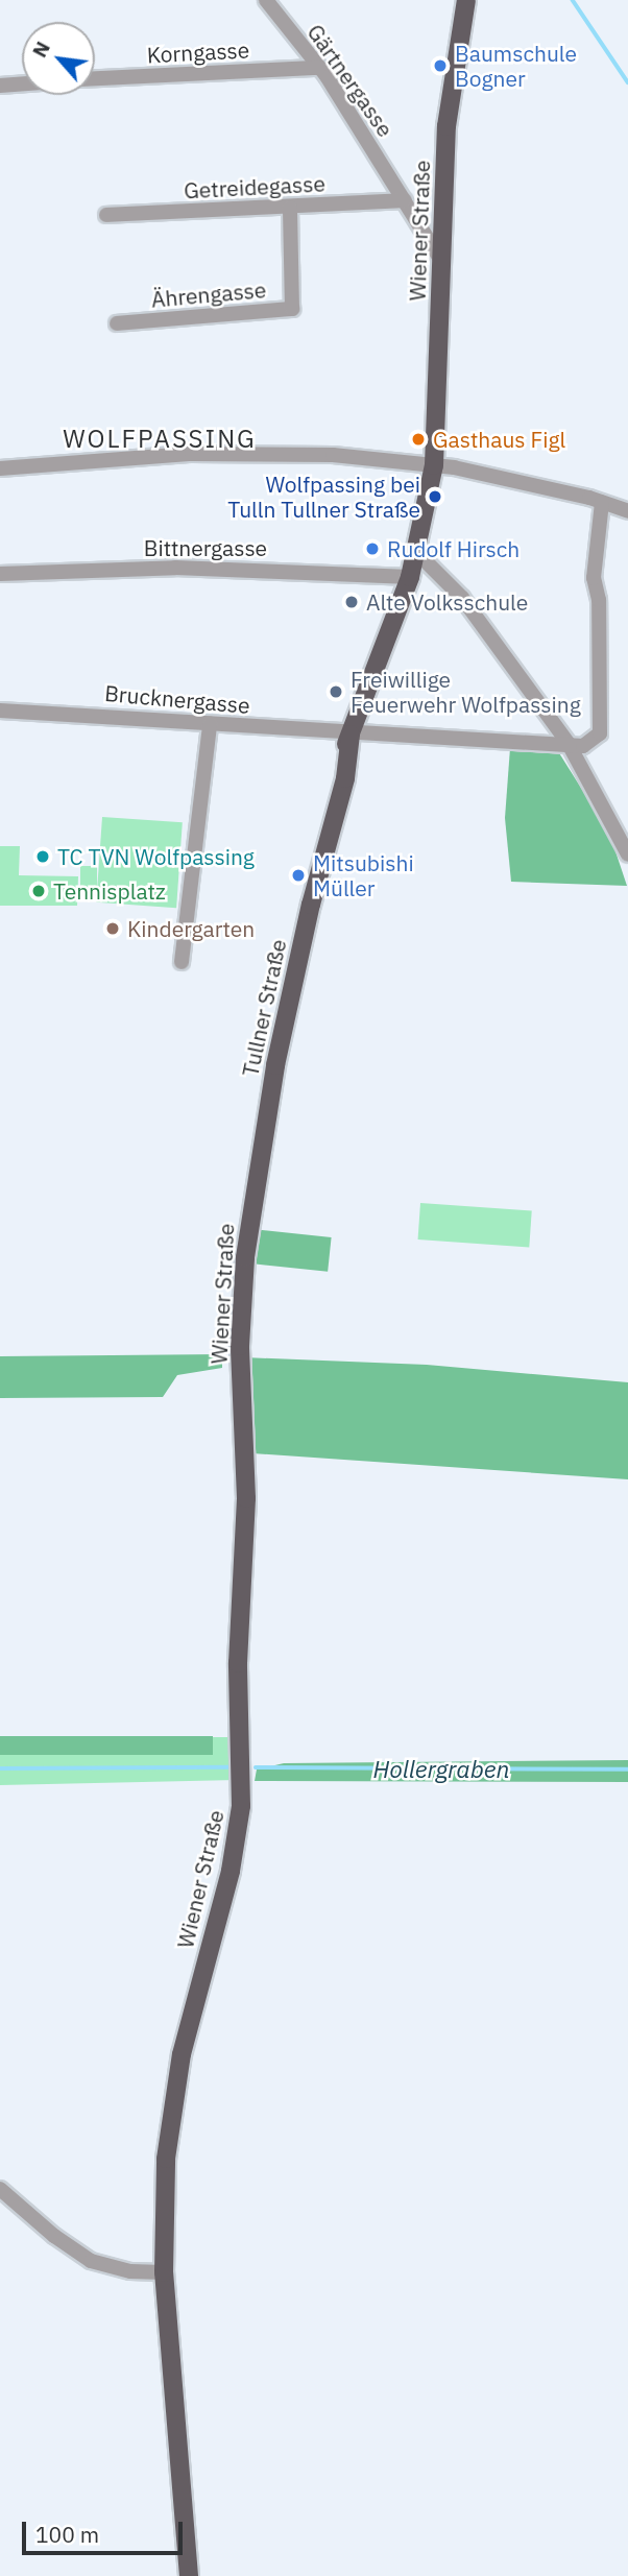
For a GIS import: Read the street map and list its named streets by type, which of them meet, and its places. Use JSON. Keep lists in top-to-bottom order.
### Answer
{
  "streets": {
    "main road": ["Wiener Straße", "Tullner Straße"],
    "street": [
      "Korngasse",
      "Gärtnergasse",
      "Getreidegasse",
      "Ährengasse",
      "Bittnergasse",
      "Brucknergasse"
    ]
  },
  "crossings": [
    ["Korngasse", "Gärtnergasse"],
    ["Gärtnergasse", "Getreidegasse"],
    ["Gärtnergasse", "Wiener Straße"],
    ["Getreidegasse", "Ährengasse"],
    ["Wiener Straße", "Tullner Straße"],
    ["Bittnergasse", "Tullner Straße"],
    ["Brucknergasse", "Tullner Straße"]
  ],
  "districts": ["WOLFPASSING"],
  "water": ["Hollergraben"],
  "places": [
    "Baumschule Bogner",
    "Gasthaus Figl",
    "Wolfpassing bei Tulln Tullner Straße",
    "Rudolf Hirsch",
    "Alte Volksschule",
    "Freiwillige Feuerwehr Wolfpassing",
    "TC TVN Wolfpassing",
    "Mitsubishi Müller",
    "Tennisplatz",
    "Kindergarten"
  ],
  "scale_bar": "100 m",
  "north": "top left"
}
